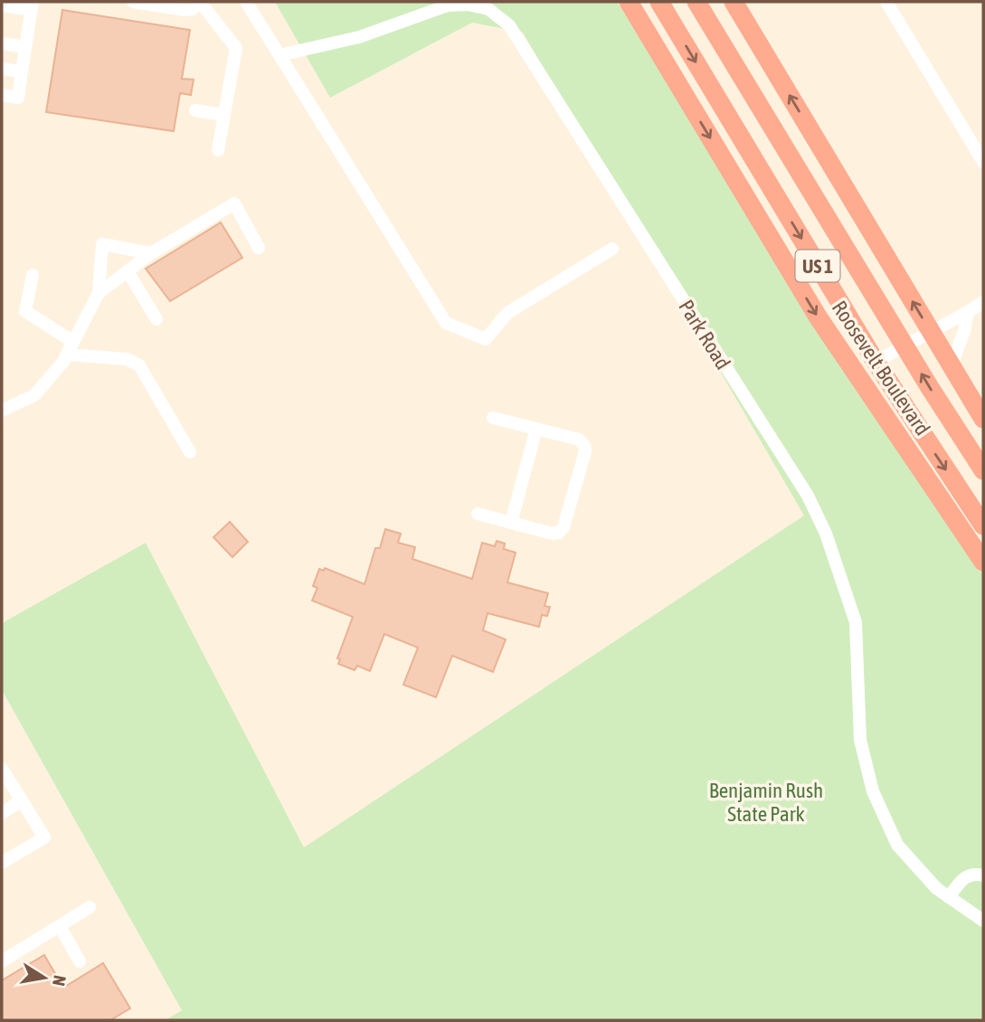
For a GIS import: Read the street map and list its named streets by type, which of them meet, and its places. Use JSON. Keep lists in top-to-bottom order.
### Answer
{
  "streets": {
    "highway": ["US 1", "Roosevelt Boulevard"],
    "street": ["Park Road"]
  },
  "parks": ["Benjamin Rush State Park"],
  "north": "right"
}
